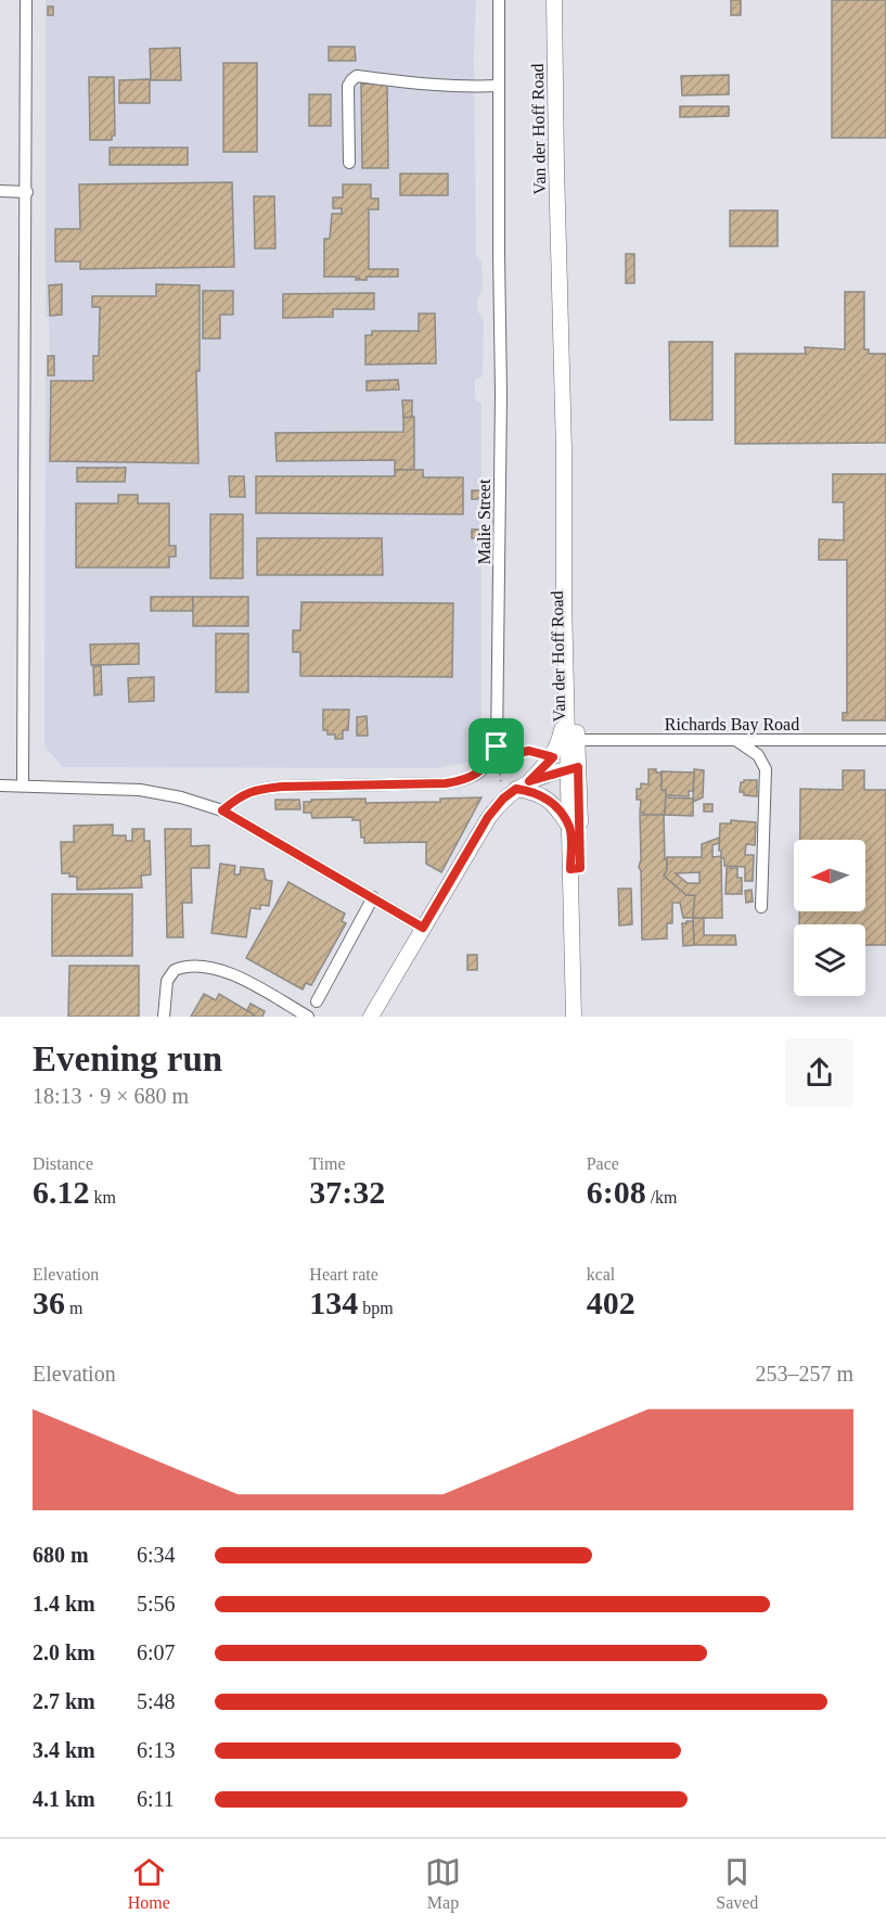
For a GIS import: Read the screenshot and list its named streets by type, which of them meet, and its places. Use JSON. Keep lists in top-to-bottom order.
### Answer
{
  "streets": {
    "main road": ["Van der Hoff Road"],
    "street": ["Malie Street", "Richards Bay Road"]
  },
  "crossings": [
    ["Van der Hoff Road", "Richards Bay Road"]
  ],
  "north": "left",
  "page": {
    "heading": ["Evening run", "18:13 · 9 × 680 m"],
    "stats": [
      ["Distance", "6.12 km"],
      ["Time", "37:32"],
      ["Pace", "6:08 /km"],
      ["Elevation", "36 m"],
      ["Heart rate", "134 bpm"],
      ["kcal", "402"]
    ],
    "chart": ["Elevation", "253–257 m"],
    "list": [
      {
        "name": "680 m",
        "note": "6:34"
      },
      {
        "name": "1.4 km",
        "note": "5:56"
      },
      {
        "name": "2.0 km",
        "note": "6:07"
      },
      {
        "name": "2.7 km",
        "note": "5:48"
      },
      {
        "name": "3.4 km",
        "note": "6:13"
      },
      {
        "name": "4.1 km",
        "note": "6:11"
      }
    ],
    "tabs": ["Home", "Map", "Saved"]
  }
}
